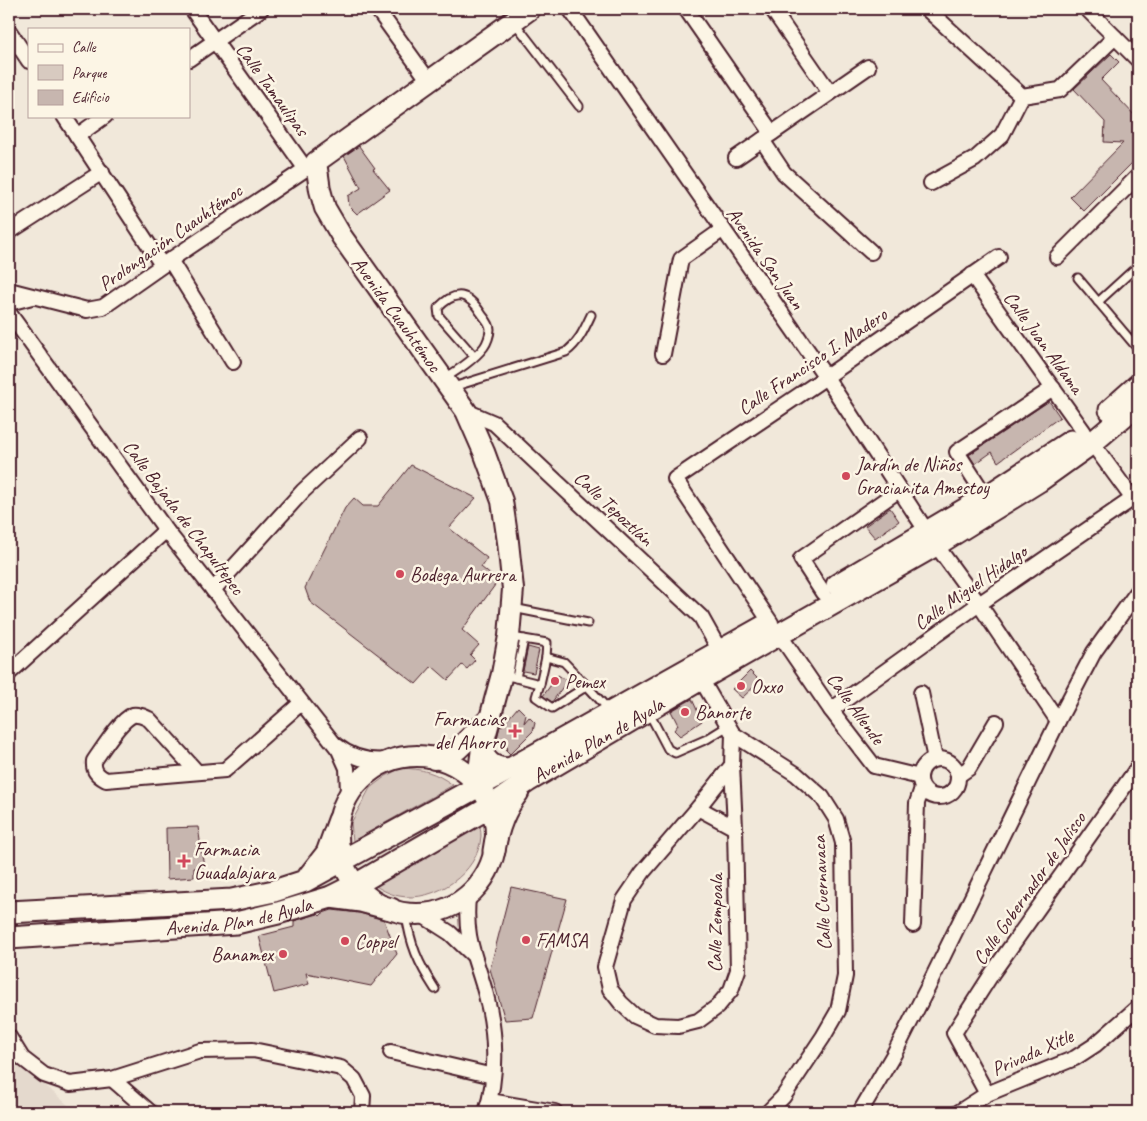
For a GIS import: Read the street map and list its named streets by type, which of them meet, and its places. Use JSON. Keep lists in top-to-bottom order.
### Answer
{
  "streets": {
    "main road": ["Avenida Cuauhtémoc", "Avenida Plan de Ayala"],
    "street": [
      "Calle Tamaulipas",
      "Prolongación Cuauhtémoc",
      "Avenida San Juan",
      "Calle Juan Aldama",
      "Calle Francisco I. Madero",
      "Calle Tepoztlán",
      "Calle Bajada de Chapultepec",
      "Calle Miguel Hidalgo",
      "Calle Allende",
      "Calle Gobernador de Jalisco",
      "Calle Cuernavaca",
      "Calle Zempoala",
      "Privada Xitle"
    ]
  },
  "crossings": [
    ["Calle Tamaulipas", "Prolongación Cuauhtémoc"],
    ["Calle Tamaulipas", "Avenida Cuauhtémoc"],
    ["Prolongación Cuauhtémoc", "Avenida Cuauhtémoc"],
    ["Avenida San Juan", "Calle Francisco I. Madero"],
    ["Avenida San Juan", "Calle Miguel Hidalgo"],
    ["Avenida San Juan", "Avenida Plan de Ayala"],
    ["Avenida Cuauhtémoc", "Calle Tepoztlán"],
    ["Avenida Cuauhtémoc", "Avenida Plan de Ayala"],
    ["Calle Juan Aldama", "Calle Francisco I. Madero"],
    ["Calle Juan Aldama", "Calle Miguel Hidalgo"],
    ["Calle Juan Aldama", "Avenida Plan de Ayala"],
    ["Calle Francisco I. Madero", "Calle Allende"],
    ["Calle Tepoztlán", "Avenida Plan de Ayala"],
    ["Calle Miguel Hidalgo", "Calle Allende"],
    ["Calle Allende", "Avenida Plan de Ayala"],
    ["Avenida Plan de Ayala", "Calle Cuernavaca"],
    ["Calle Gobernador de Jalisco", "Privada Xitle"],
    ["Calle Cuernavaca", "Calle Zempoala"]
  ],
  "places": {
    "other": [
      "Jardín de Niños Gracianita Amestoy",
      "Bodega Aurrera",
      "Pemex",
      "Oxxo",
      "Banorte",
      "FAMSA",
      "Coppel",
      "Banamex"
    ],
    "health": ["Farmacias del Ahorro", "Farmacia Guadalajara"]
  },
  "legend": ["Calle", "Parque", "Edificio"]
}
